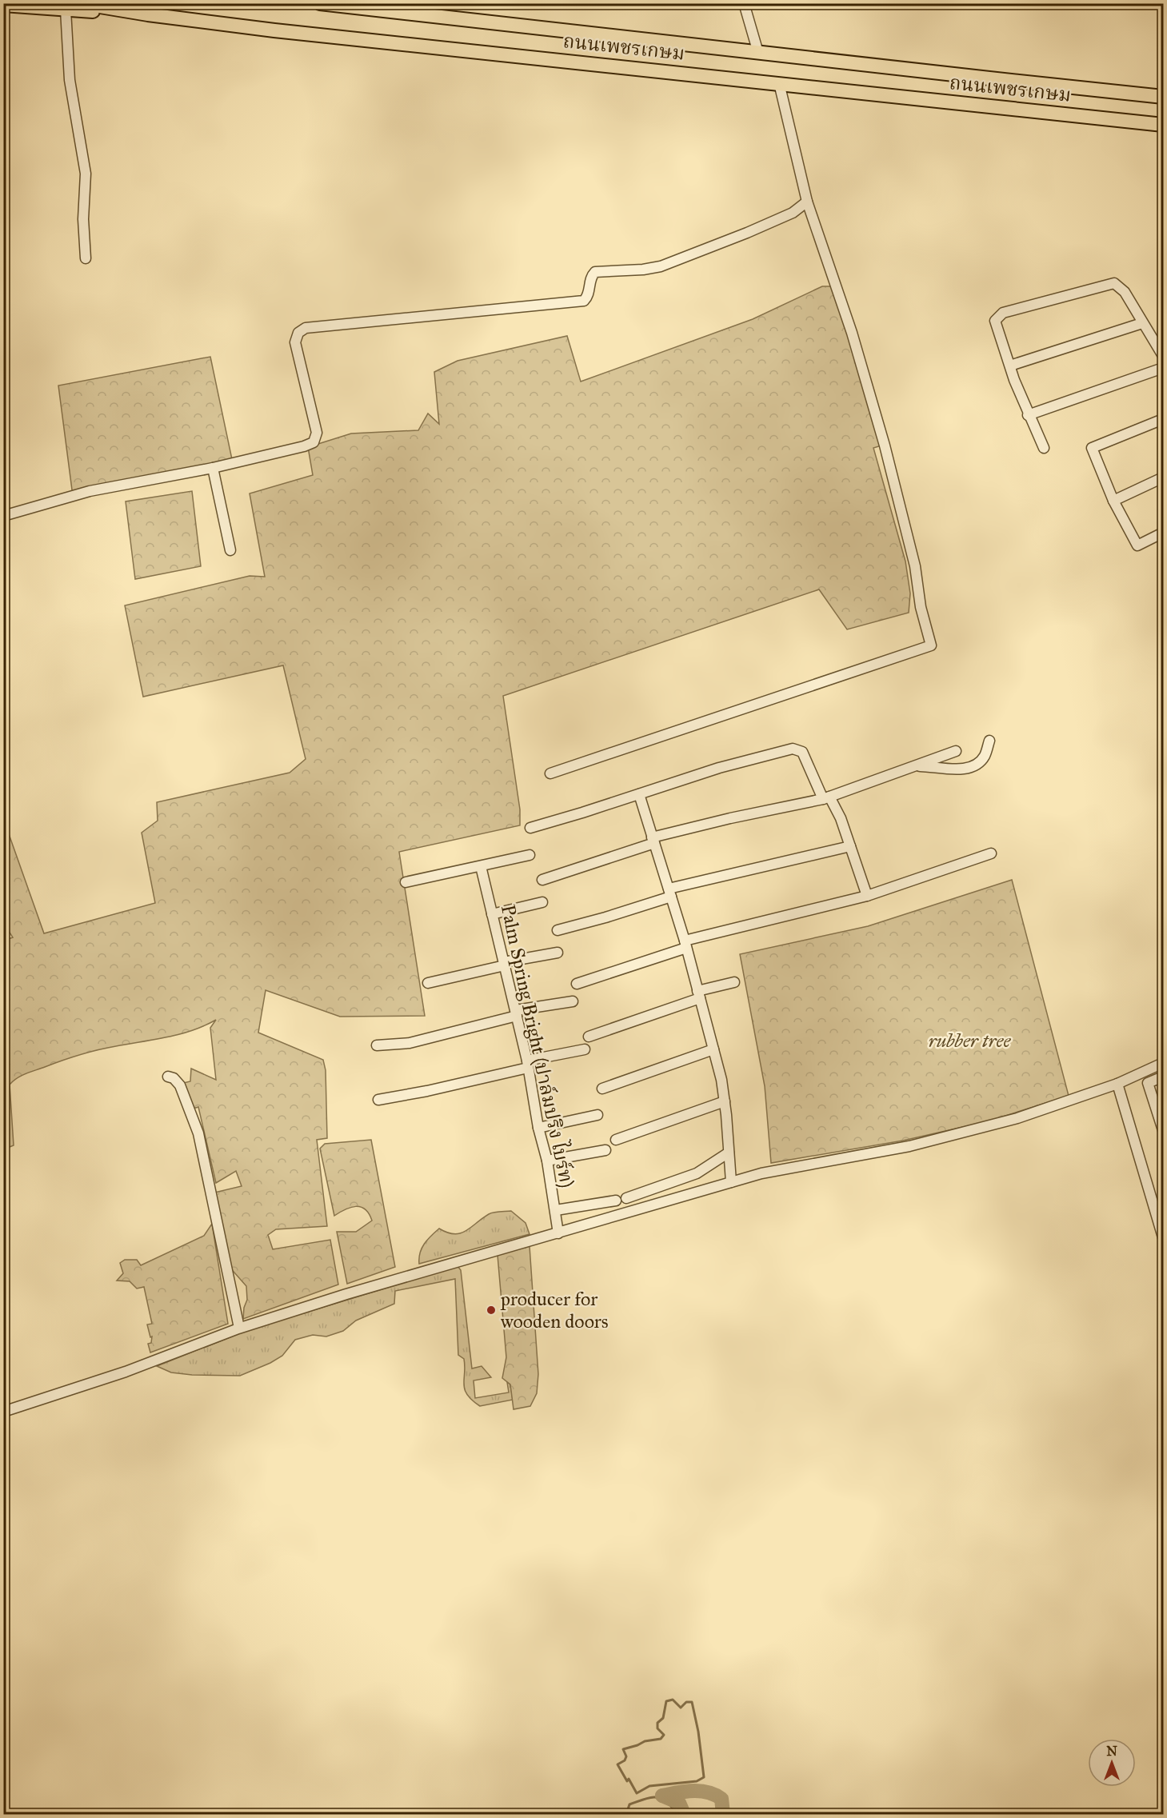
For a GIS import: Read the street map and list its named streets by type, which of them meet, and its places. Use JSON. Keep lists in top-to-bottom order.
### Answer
{
  "streets": {
    "highway": ["ถนนเพชรเกษม"],
    "street": ["Palm Spring Bright (ปาล์มปริง ไบร์ท)"]
  },
  "parks": ["rubber tree"],
  "places": ["producer for wooden doors"],
  "north": "top"
}
